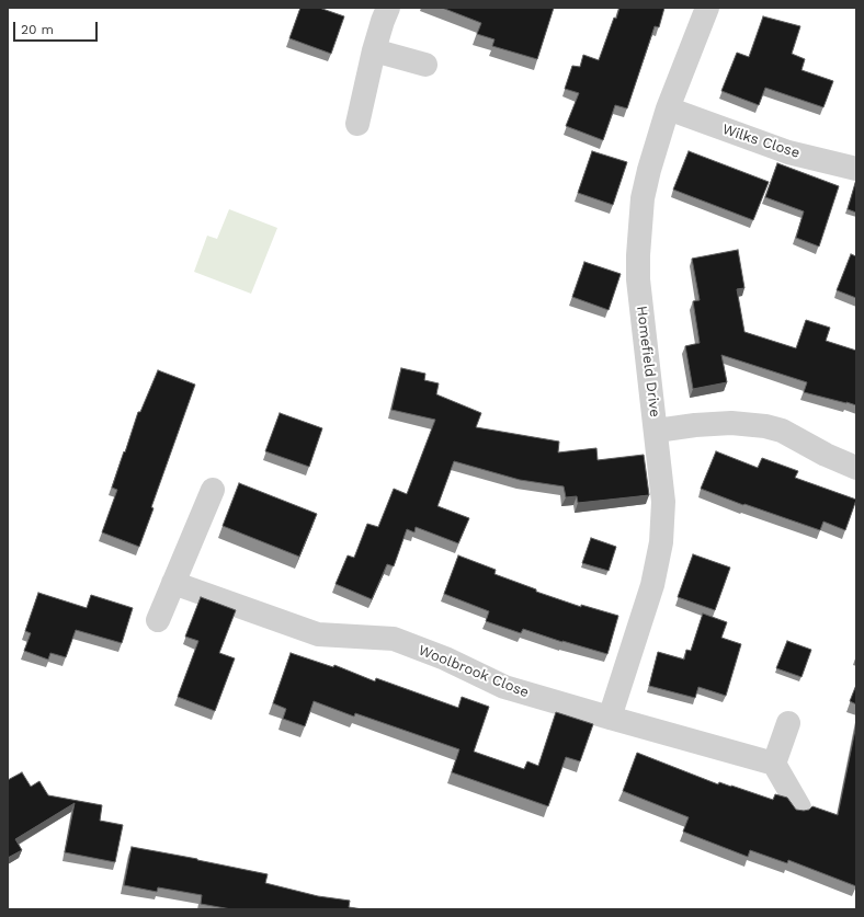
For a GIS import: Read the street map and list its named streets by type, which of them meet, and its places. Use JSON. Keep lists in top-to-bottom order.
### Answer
{
  "streets": {
    "street": ["Wilks Close", "Homefield Drive", "Woolbrook Close"]
  },
  "crossings": [
    ["Wilks Close", "Homefield Drive"],
    ["Homefield Drive", "Woolbrook Close"]
  ],
  "scale_bar": "20 m"
}
